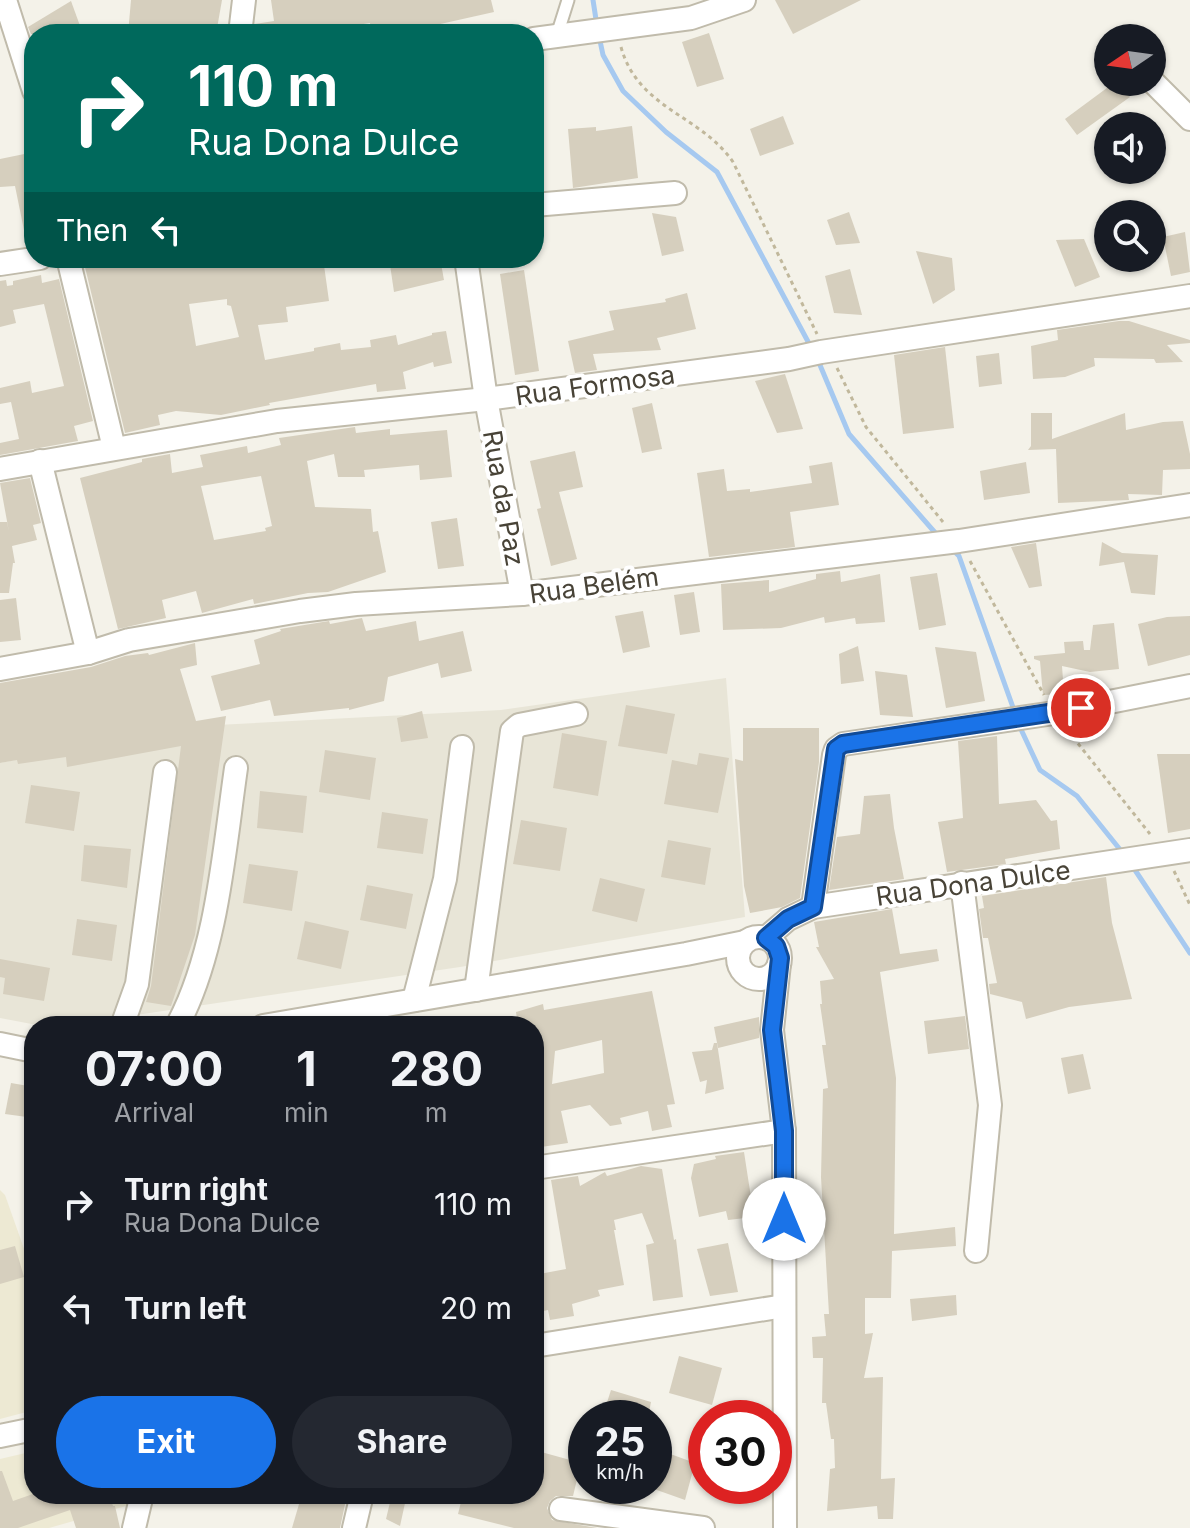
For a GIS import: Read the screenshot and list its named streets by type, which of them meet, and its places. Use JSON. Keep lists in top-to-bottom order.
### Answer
{
  "streets": {
    "street": [
      "Rua Formosa",
      "Rua da Paz",
      "Rua Belém",
      "Rua Dona Dulce"
    ]
  },
  "crossings": [
    ["Rua Formosa", "Rua da Paz"],
    ["Rua da Paz", "Rua Belém"]
  ],
  "north": "left",
  "page": {
    "turn": ["110 m", "Rua Dona Dulce"],
    "then": "Then",
    "eta": [
      "07:00",
      "Arrival",
      "1",
      "min",
      "280",
      "m"
    ],
    "list": [
      {
        "name": "Turn right",
        "note": "Rua Dona Dulce",
        "value": "110 m"
      },
      {
        "name": "Turn left",
        "value": "20 m"
      }
    ],
    "buttons": ["Exit", "Share"],
    "speed": "25 km/h",
    "limit": "30"
  }
}
